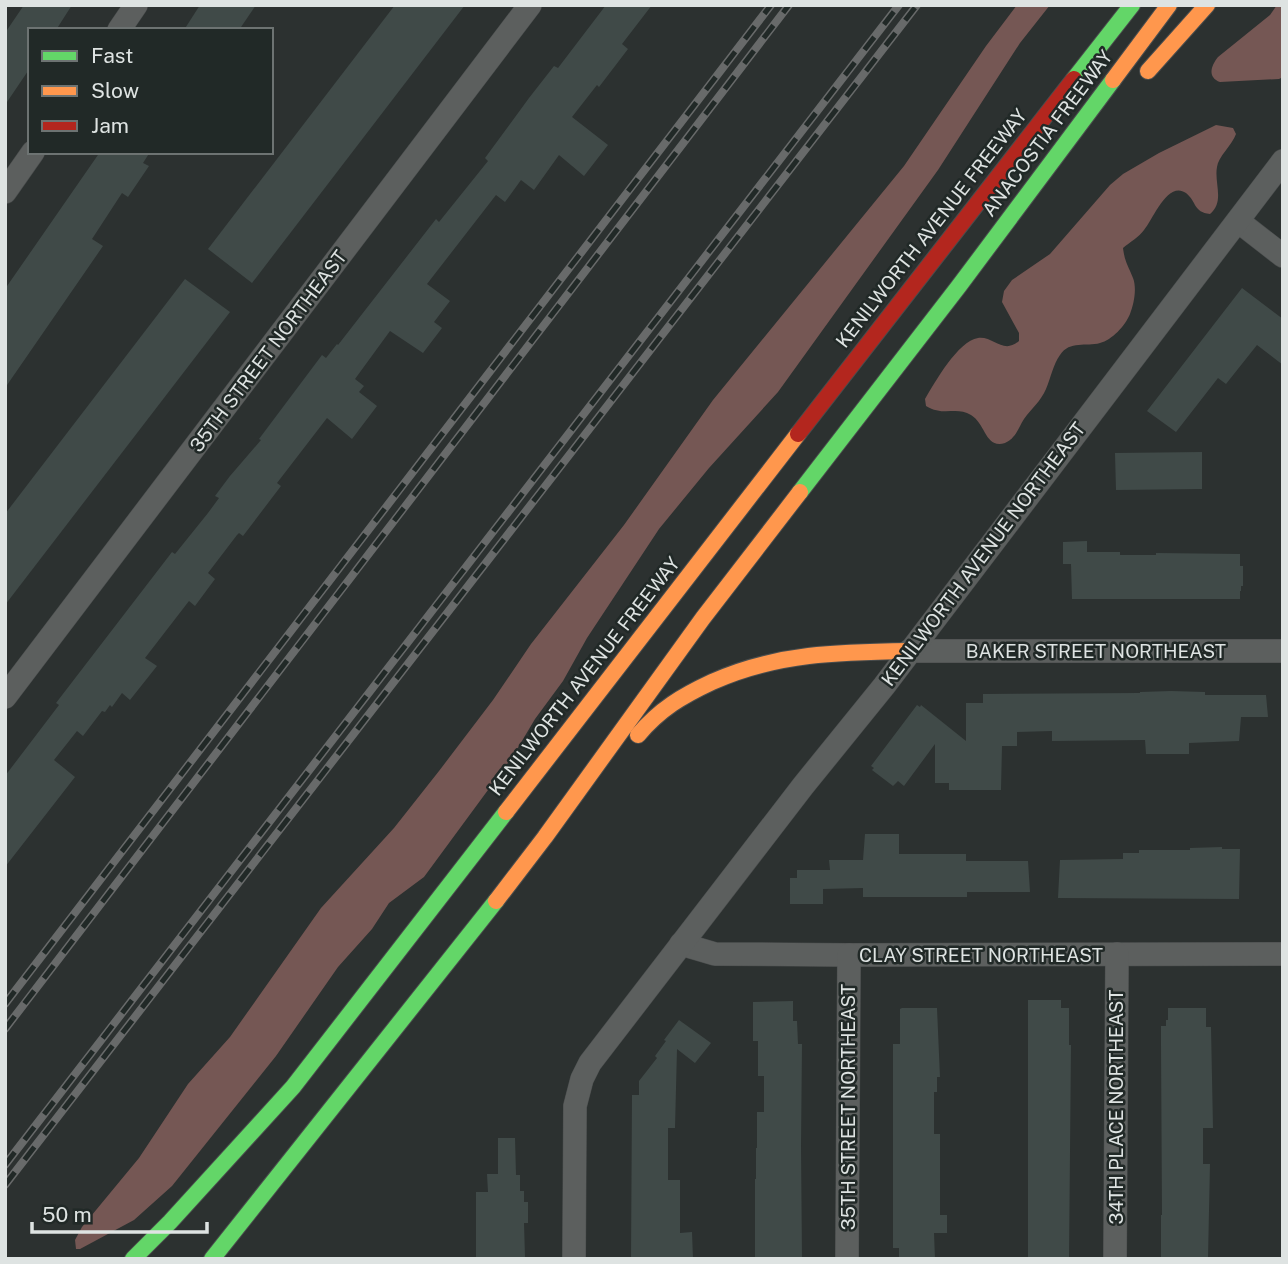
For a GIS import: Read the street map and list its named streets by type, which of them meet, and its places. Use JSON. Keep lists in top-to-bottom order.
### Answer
{
  "streets": {
    "highway": ["ANACOSTIA FREEWAY", "KENILWORTH AVENUE FREEWAY"],
    "street": [
      "35TH STREET NORTHEAST",
      "KENILWORTH AVENUE NORTHEAST",
      "BAKER STREET NORTHEAST",
      "CLAY STREET NORTHEAST",
      "34TH PLACE NORTHEAST"
    ]
  },
  "crossings": [
    ["ANACOSTIA FREEWAY", "KENILWORTH AVENUE FREEWAY"],
    ["35TH STREET NORTHEAST", "CLAY STREET NORTHEAST"],
    ["KENILWORTH AVENUE NORTHEAST", "BAKER STREET NORTHEAST"],
    ["KENILWORTH AVENUE NORTHEAST", "CLAY STREET NORTHEAST"],
    ["CLAY STREET NORTHEAST", "34TH PLACE NORTHEAST"]
  ],
  "legend": ["Fast", "Slow", "Jam"],
  "scale_bar": "50 m"
}
